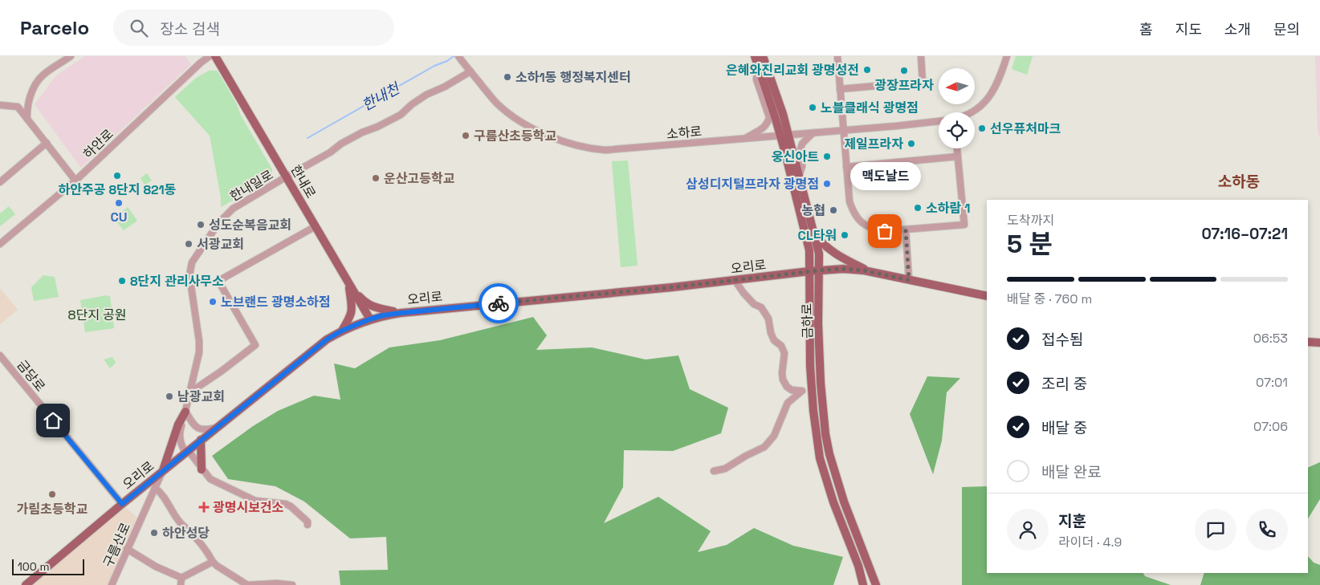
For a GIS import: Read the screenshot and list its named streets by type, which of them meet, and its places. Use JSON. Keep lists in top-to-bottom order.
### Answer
{
  "streets": {
    "main road": ["한내로", "오리로", "금하로"],
    "street": [
      "소하로",
      "하안로",
      "한내일로",
      "금당로",
      "구름산로"
    ]
  },
  "crossings": [
    ["소하로", "한내일로"],
    ["소하로", "금하로"],
    ["한내로", "한내일로"],
    ["한내로", "오리로"],
    ["한내일로", "오리로"],
    ["오리로", "금하로"],
    ["오리로", "금당로"],
    ["오리로", "구름산로"]
  ],
  "districts": ["소하동"],
  "water": ["한내천"],
  "parks": ["8단지 공원"],
  "places": {
    "other": [
      "은혜와진리교회 광명성전",
      "광장프라자",
      "소하1동 행정복지센터",
      "노블클래식 광명점",
      "선우퓨처마크",
      "구름산초등학교",
      "제일프라자",
      "웅신아트",
      "하안주공 8단지 821동",
      "운산고등학교",
      "삼성디지털프라자 광명점",
      "CU",
      "소하람 1",
      "농협",
      "성도순복음교회",
      "맥도날드",
      "CL타워",
      "서광교회",
      "8단지 관리사무소",
      "노브랜드 광명소하점",
      "남광교회",
      "가림초등학교",
      "하안성당"
    ],
    "health": ["광명시보건소"]
  },
  "scale_bar": "100 m",
  "north": "left",
  "page": {
    "header": "Parcelo",
    "search": "장소 검색",
    "nav": [
      "홈",
      "지도",
      "소개",
      "문의"
    ],
    "bubble": "맥도날드",
    "heading": ["5 분", "도착까지", "07:16–07:21"],
    "panel": ["지훈", "라이더 · 4.9"],
    "bar": "배달 중 · 760 m",
    "list": [
      ["접수됨", "06:53"],
      ["조리 중", "07:01"],
      ["배달 중", "07:06"],
      "배달 완료"
    ],
    "scale": "100 m"
  }
}
